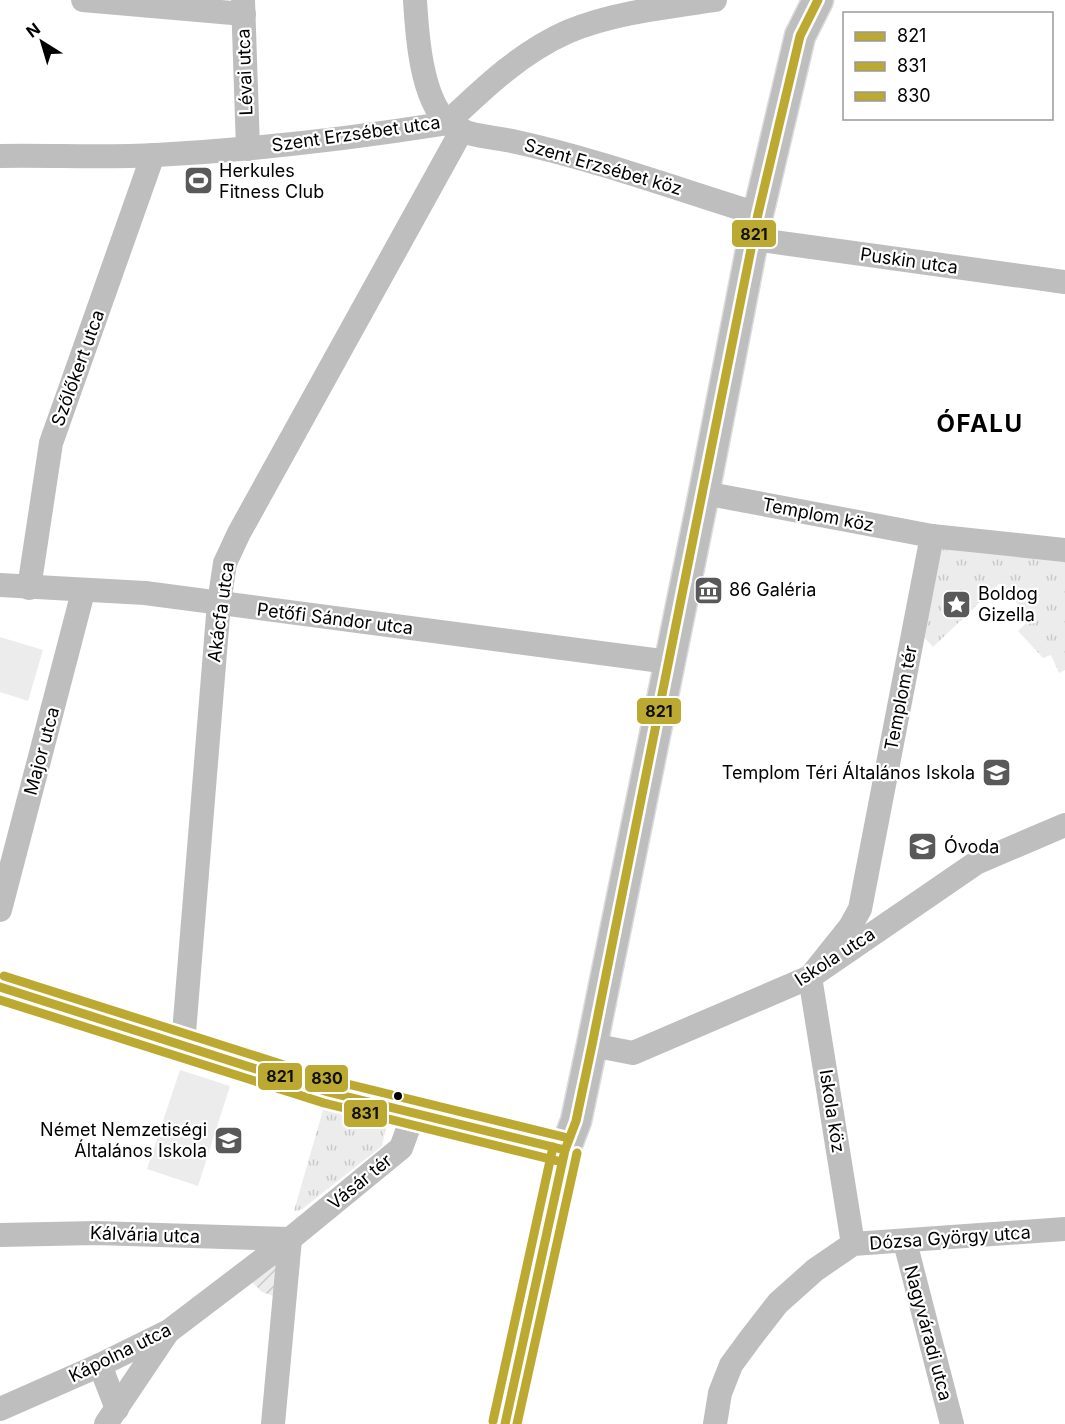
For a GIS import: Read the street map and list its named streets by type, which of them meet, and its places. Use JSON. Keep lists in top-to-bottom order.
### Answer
{
  "streets": {
    "street": [
      "Lévai utca",
      "Szent Erzsébet utca",
      "Szent Erzsébet köz",
      "Puskin utca",
      "Szőlőkert utca",
      "Templom köz",
      "Akácfa utca",
      "Petőfi Sándor utca",
      "Templom tér",
      "Major utca",
      "Iskola utca",
      "Iskola köz",
      "Vásár tér",
      "Kálvária utca",
      "Dózsa György utca",
      "Nagyváradi utca",
      "Kápolna utca"
    ]
  },
  "crossings": [
    ["Lévai utca", "Szent Erzsébet utca"],
    ["Szent Erzsébet utca", "Szent Erzsébet köz"],
    ["Szent Erzsébet utca", "Szőlőkert utca"],
    ["Szent Erzsébet utca", "Akácfa utca"],
    ["Szent Erzsébet köz", "Puskin utca"],
    ["Szent Erzsébet köz", "Akácfa utca"],
    ["Szőlőkert utca", "Petőfi Sándor utca"],
    ["Templom köz", "Templom tér"],
    ["Akácfa utca", "Petőfi Sándor utca"],
    ["Petőfi Sándor utca", "Major utca"],
    ["Templom tér", "Iskola utca"],
    ["Templom tér", "Iskola köz"],
    ["Iskola utca", "Iskola köz"],
    ["Iskola köz", "Dózsa György utca"],
    ["Vásár tér", "Kálvária utca"],
    ["Vásár tér", "Kápolna utca"],
    ["Kálvária utca", "Kápolna utca"],
    ["Dózsa György utca", "Nagyváradi utca"]
  ],
  "districts": ["ÓFALU"],
  "places": {
    "sports": ["Herkules Fitness Club"],
    "museum": ["86 Galéria"],
    "place": ["Boldog Gizella"],
    "school or university": ["Templom Téri Általános Iskola", "Óvoda", "Német Nemzetiségi Általános Iskola"]
  },
  "lines": ["transit line 821", "transit line 830", "transit line 831"],
  "legend": ["821", "831", "830"],
  "north": "top left"
}
